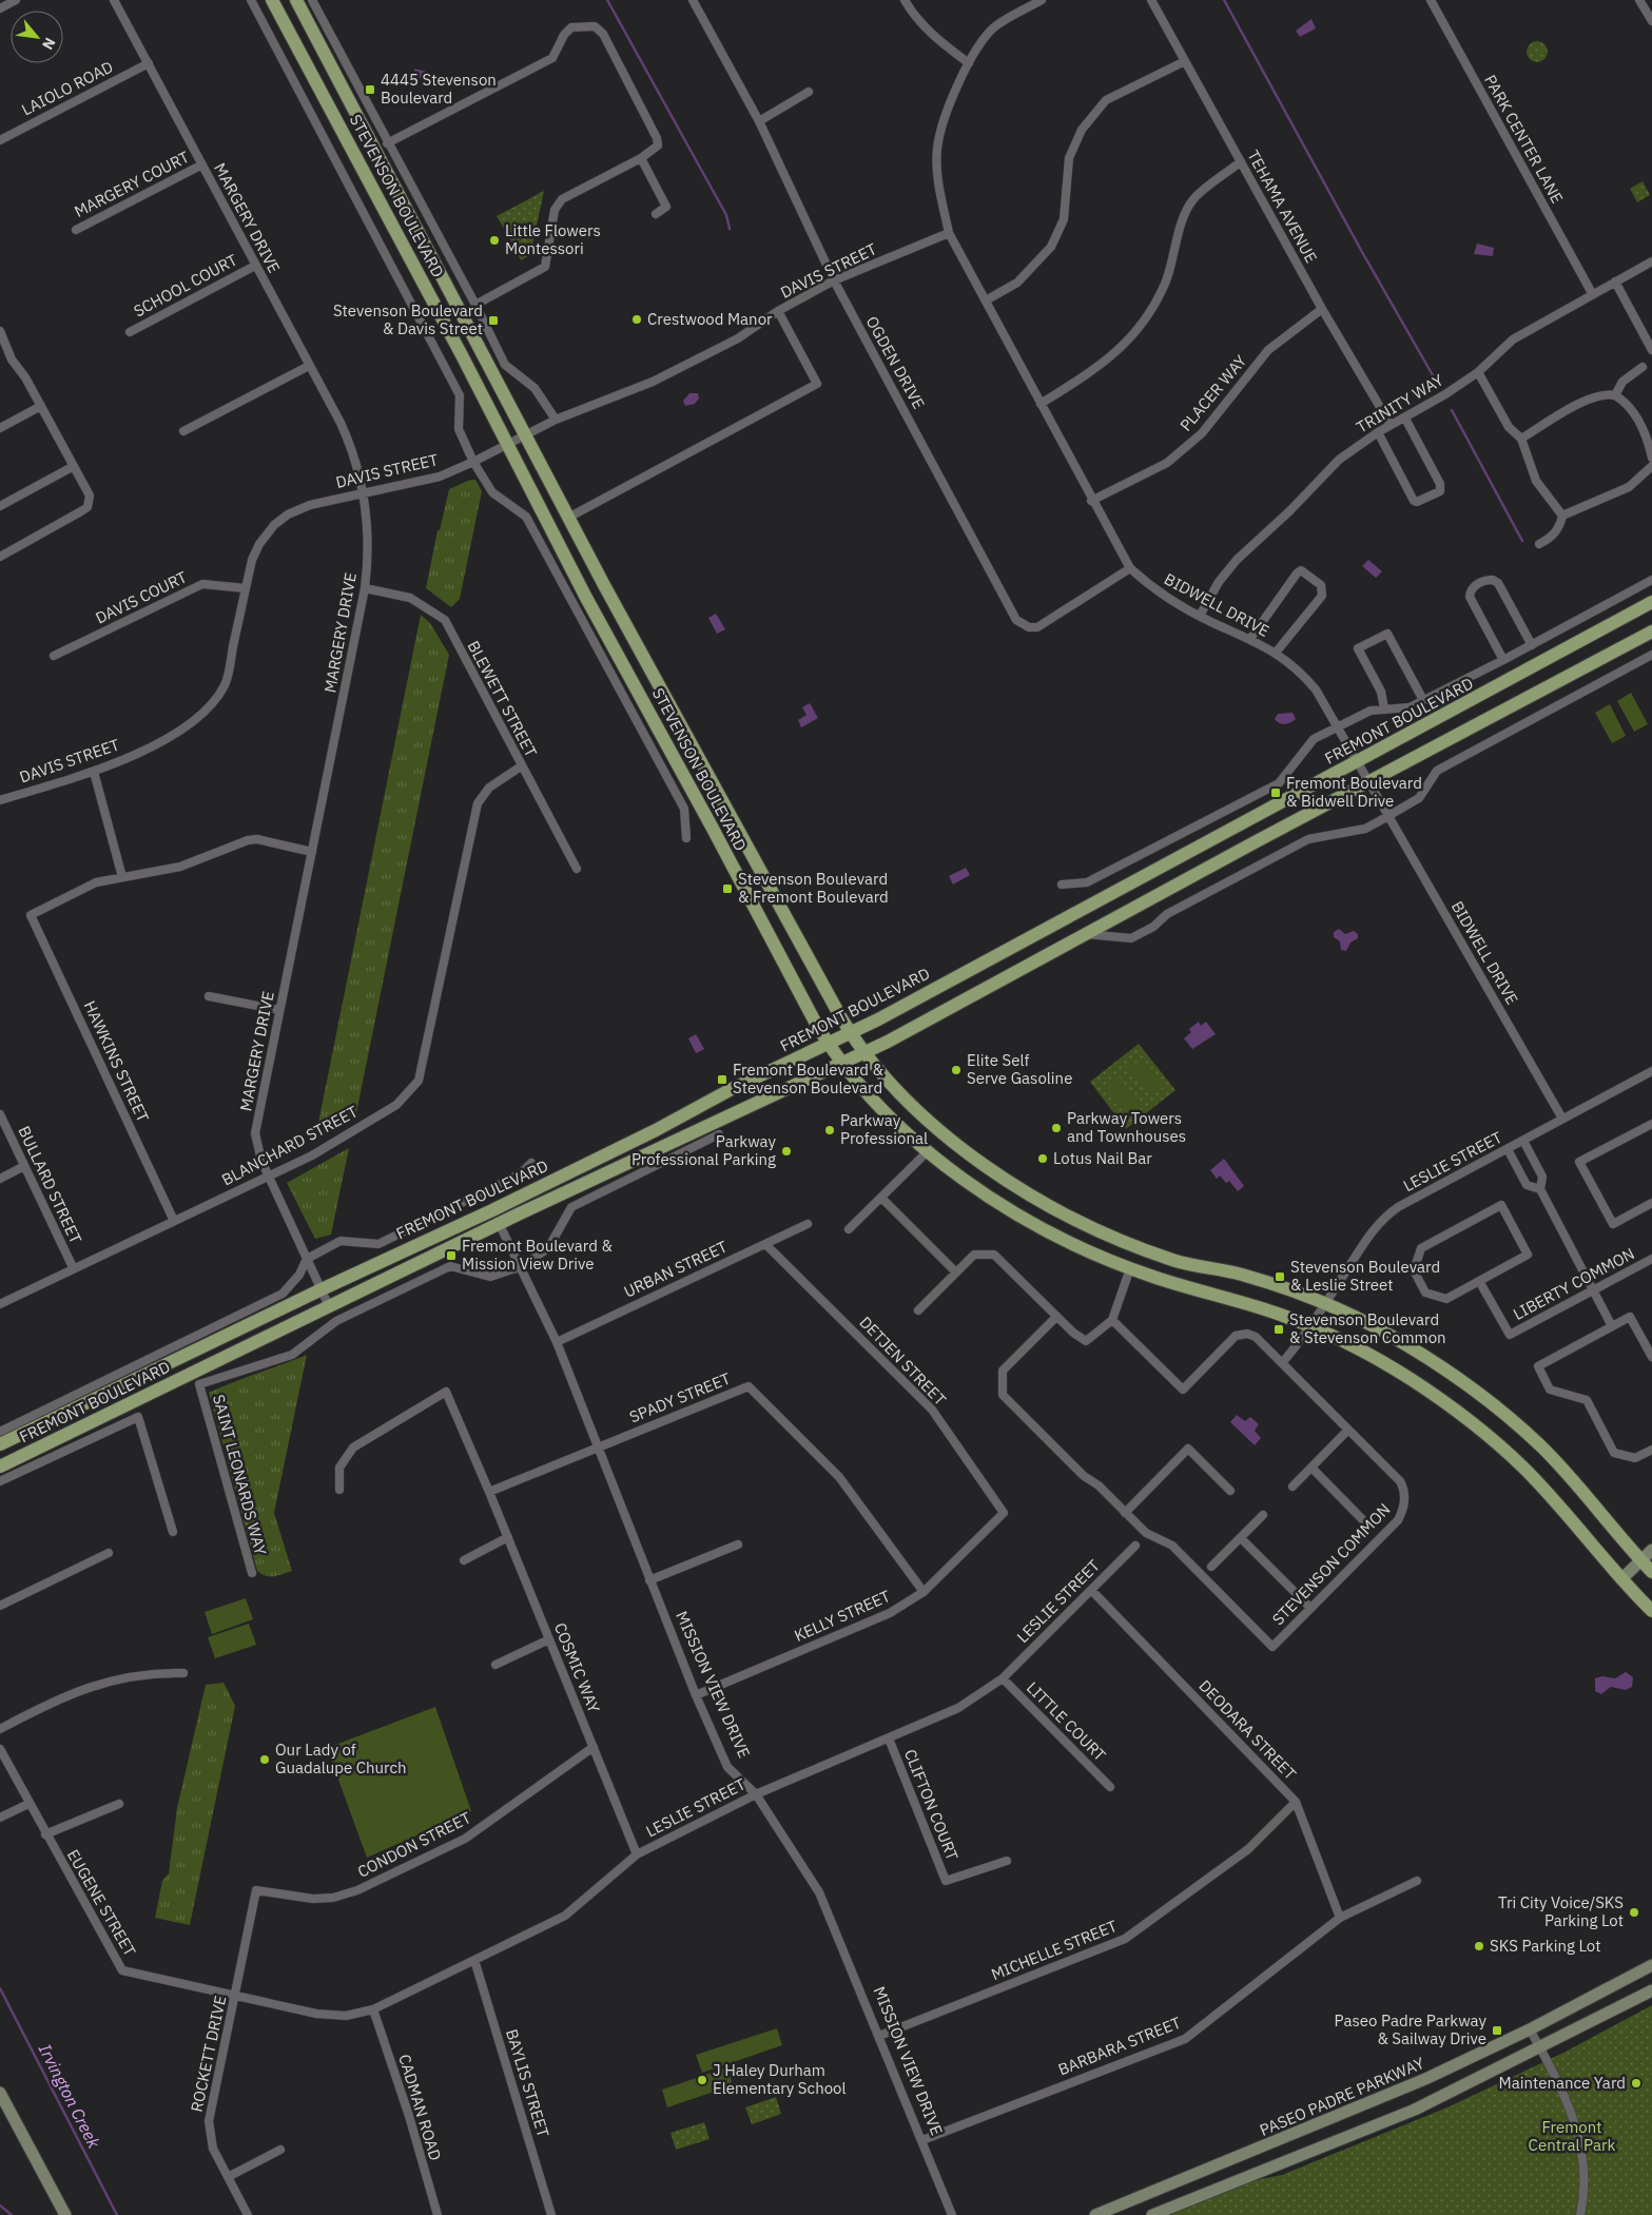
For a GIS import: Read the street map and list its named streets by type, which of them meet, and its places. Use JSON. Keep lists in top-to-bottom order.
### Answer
{
  "streets": {
    "main road": [
      "STEVENSON BOULEVARD",
      "FREMONT BOULEVARD",
      "MISSION VIEW DRIVE",
      "PASEO PADRE PARKWAY"
    ],
    "street": [
      "LAIOLO ROAD",
      "PARK CENTER LANE",
      "MARGERY COURT",
      "TEHAMA AVENUE",
      "MARGERY DRIVE",
      "DAVIS STREET",
      "SCHOOL COURT",
      "OGDEN DRIVE",
      "PLACER WAY",
      "TRINITY WAY",
      "DAVIS COURT",
      "BIDWELL DRIVE",
      "BLEWETT STREET",
      "HAWKINS STREET",
      "BLANCHARD STREET",
      "LESLIE STREET",
      "BULLARD STREET",
      "URBAN STREET",
      "LIBERTY COMMON",
      "DETJEN STREET",
      "SPADY STREET",
      "SAINT LEONARDS WAY",
      "STEVENSON COMMON",
      "KELLY STREET",
      "COSMIC WAY",
      "LITTLE COURT",
      "DEODARA STREET",
      "CLIFTON COURT",
      "CONDON STREET",
      "EUGENE STREET",
      "MICHELLE STREET",
      "BARBARA STREET",
      "ROCKETT DRIVE",
      "BAYLIS STREET",
      "CADMAN ROAD"
    ]
  },
  "crossings": [
    ["LAIOLO ROAD", "MARGERY DRIVE"],
    ["PARK CENTER LANE", "TRINITY WAY"],
    ["MARGERY COURT", "MARGERY DRIVE"],
    ["STEVENSON BOULEVARD", "DAVIS STREET"],
    ["STEVENSON BOULEVARD", "FREMONT BOULEVARD"],
    ["STEVENSON BOULEVARD", "LESLIE STREET"],
    ["TEHAMA AVENUE", "PLACER WAY"],
    ["TEHAMA AVENUE", "TRINITY WAY"],
    ["MARGERY DRIVE", "DAVIS STREET"],
    ["MARGERY DRIVE", "SCHOOL COURT"],
    ["MARGERY DRIVE", "BLEWETT STREET"],
    ["MARGERY DRIVE", "FREMONT BOULEVARD"],
    ["MARGERY DRIVE", "BLANCHARD STREET"],
    ["DAVIS STREET", "OGDEN DRIVE"],
    ["DAVIS STREET", "DAVIS COURT"],
    ["DAVIS STREET", "BIDWELL DRIVE"],
    ["OGDEN DRIVE", "BIDWELL DRIVE"],
    ["PLACER WAY", "BIDWELL DRIVE"],
    ["TRINITY WAY", "BIDWELL DRIVE"],
    ["BIDWELL DRIVE", "FREMONT BOULEVARD"],
    ["BIDWELL DRIVE", "LESLIE STREET"],
    ["BLEWETT STREET", "BLANCHARD STREET"],
    ["FREMONT BOULEVARD", "MISSION VIEW DRIVE"],
    ["HAWKINS STREET", "BLANCHARD STREET"],
    ["BLANCHARD STREET", "BULLARD STREET"],
    ["LESLIE STREET", "COSMIC WAY"],
    ["LESLIE STREET", "MISSION VIEW DRIVE"],
    ["LESLIE STREET", "LITTLE COURT"],
    ["LESLIE STREET", "DEODARA STREET"],
    ["LESLIE STREET", "CLIFTON COURT"],
    ["LESLIE STREET", "EUGENE STREET"],
    ["LESLIE STREET", "ROCKETT DRIVE"],
    ["LESLIE STREET", "BAYLIS STREET"],
    ["LESLIE STREET", "CADMAN ROAD"],
    ["URBAN STREET", "DETJEN STREET"],
    ["URBAN STREET", "MISSION VIEW DRIVE"],
    ["DETJEN STREET", "KELLY STREET"],
    ["SPADY STREET", "KELLY STREET"],
    ["SPADY STREET", "COSMIC WAY"],
    ["SPADY STREET", "MISSION VIEW DRIVE"],
    ["SAINT LEONARDS WAY", "MISSION VIEW DRIVE"],
    ["KELLY STREET", "MISSION VIEW DRIVE"],
    ["COSMIC WAY", "CONDON STREET"],
    ["MISSION VIEW DRIVE", "MICHELLE STREET"],
    ["MISSION VIEW DRIVE", "BARBARA STREET"],
    ["DEODARA STREET", "MICHELLE STREET"],
    ["DEODARA STREET", "BARBARA STREET"],
    ["CONDON STREET", "ROCKETT DRIVE"],
    ["EUGENE STREET", "ROCKETT DRIVE"]
  ],
  "water": ["Irvington Creek"],
  "parks": ["Fremont Central Park"],
  "places": {
    "transit": [
      "4445 Stevenson Boulevard",
      "Stevenson Boulevard & Davis Street",
      "Fremont Boulevard & Bidwell Drive",
      "Stevenson Boulevard & Fremont Boulevard",
      "Fremont Boulevard & Stevenson Boulevard",
      "Fremont Boulevard & Mission View Drive",
      "Stevenson Boulevard & Leslie Street",
      "Stevenson Boulevard & Stevenson Common",
      "Paseo Padre Parkway & Sailway Drive"
    ],
    "other": [
      "Little Flowers Montessori",
      "Crestwood Manor",
      "Elite Self Serve Gasoline",
      "Parkway Towers and Townhouses",
      "Parkway Professional",
      "Parkway Professional Parking",
      "Lotus Nail Bar",
      "Our Lady of Guadalupe Church",
      "Tri City Voice/SKS Parking Lot",
      "SKS Parking Lot",
      "J Haley Durham Elementary School",
      "Maintenance Yard"
    ]
  },
  "north": "bottom right"
}
